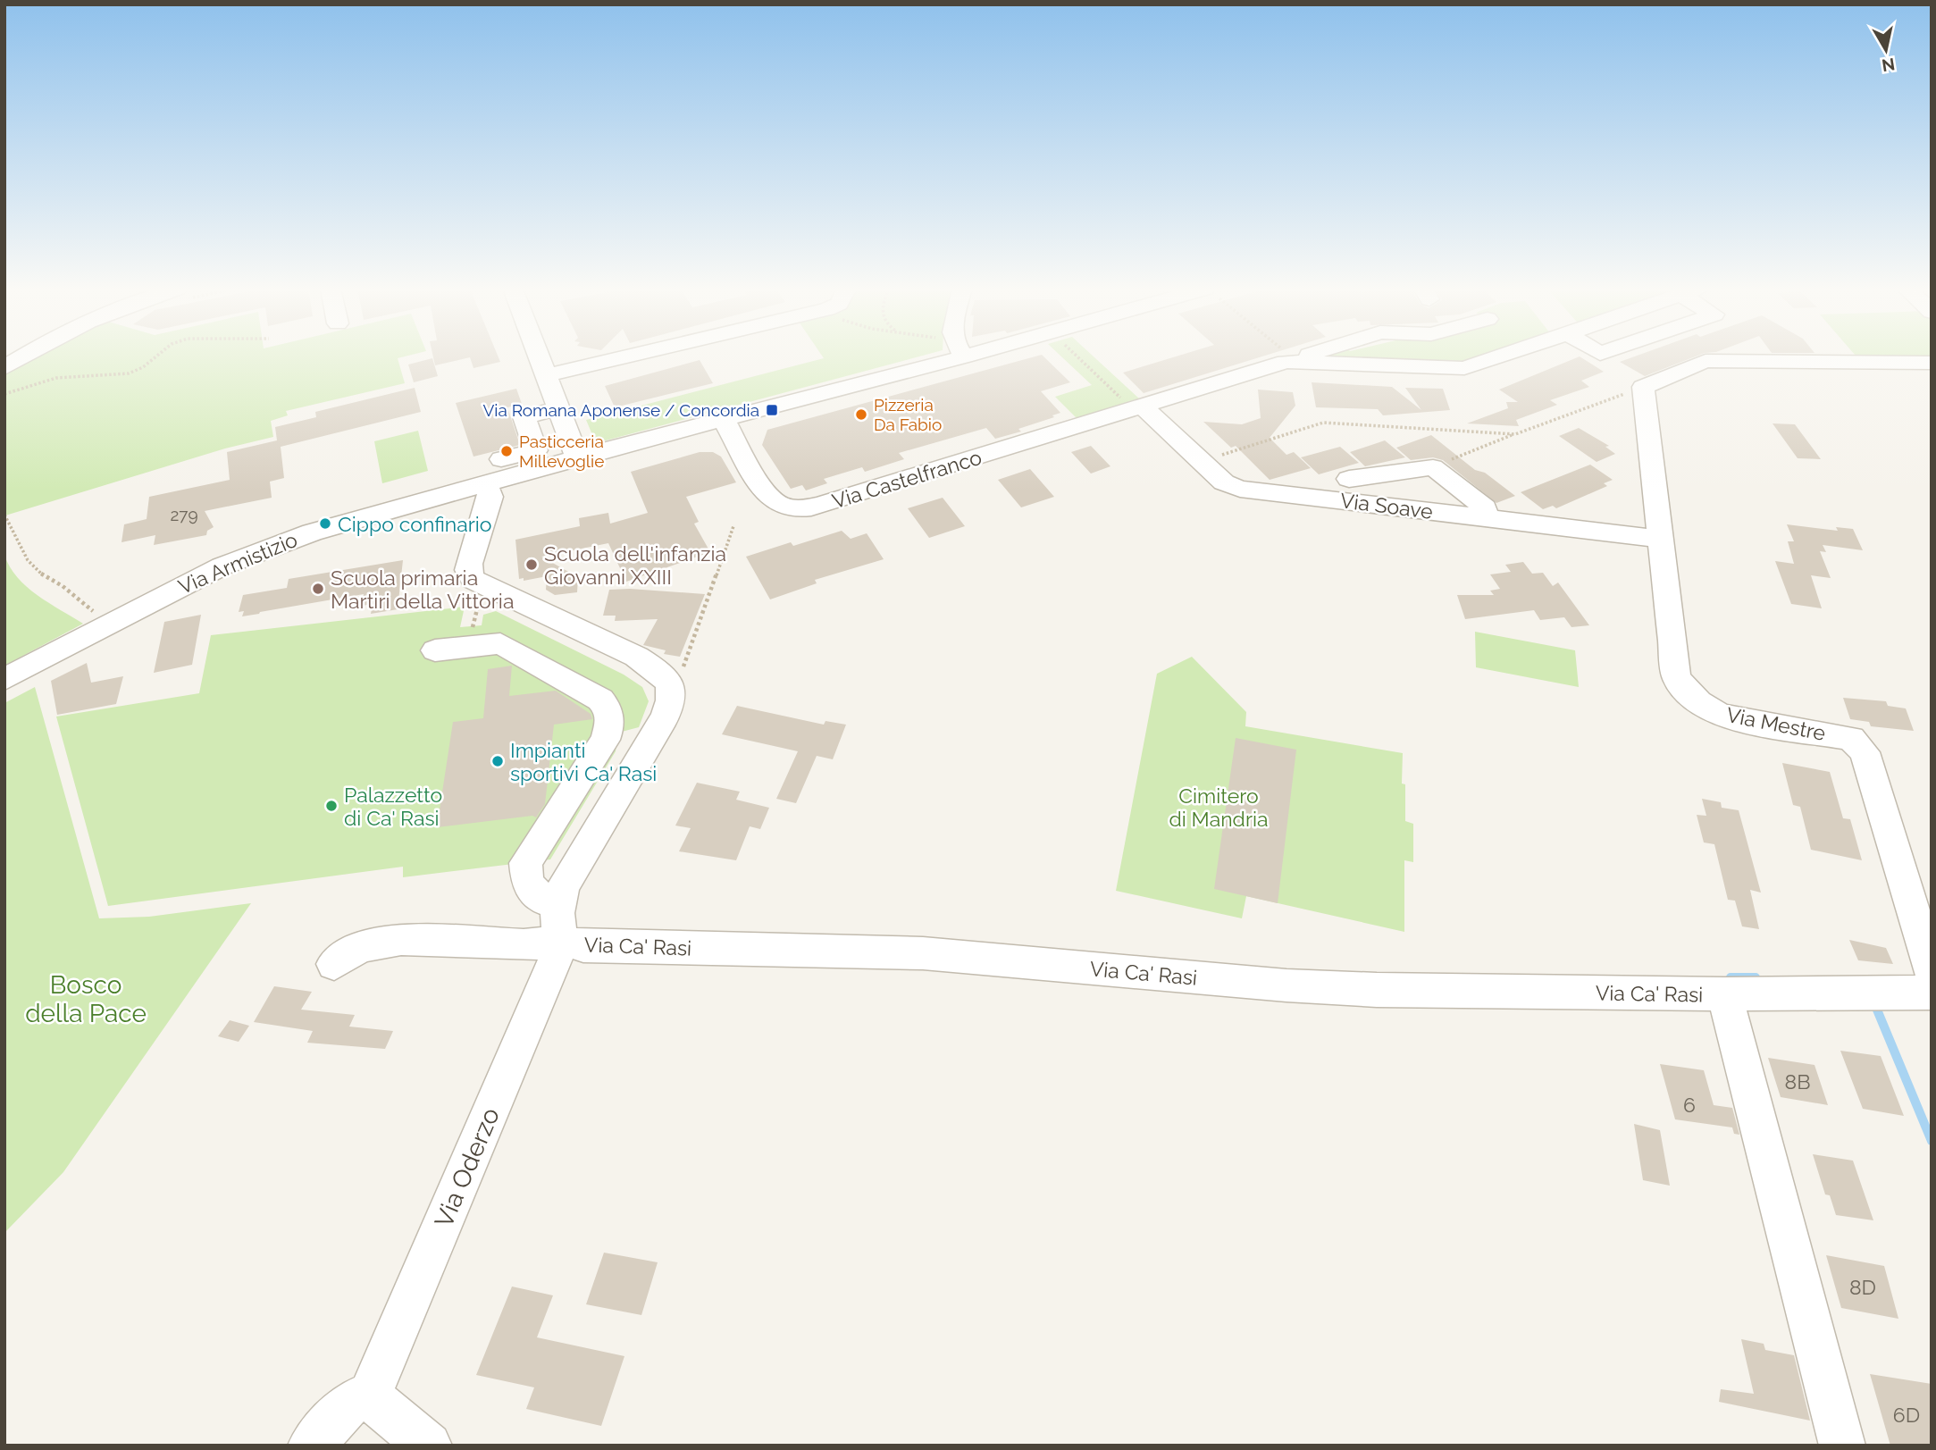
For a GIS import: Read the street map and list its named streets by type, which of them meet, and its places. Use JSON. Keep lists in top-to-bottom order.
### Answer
{
  "streets": {
    "street": [
      "Via Castelfranco",
      "Via Soave",
      "Via Armistizio",
      "Via Mestre",
      "Via Ca' Rasi",
      "Via Oderzo"
    ]
  },
  "crossings": [
    ["Via Castelfranco", "Via Armistizio"],
    ["Via Soave", "Via Mestre"],
    ["Via Ca' Rasi", "Via Oderzo"]
  ],
  "parks": ["Cimitero di Mandria", "Bosco della Pace"],
  "places": {
    "transit": ["Via Romana Aponense / Concordia"],
    "other": [
      "Pizzeria Da Fabio",
      "Pasticceria Millevoglie",
      "Cippo confinario",
      "Scuola dell'infanzia Giovanni XXIII",
      "Scuola primaria Martiri della Vittoria",
      "Impianti sportivi Ca' Rasi",
      "Palazzetto di Ca' Rasi"
    ]
  },
  "house_numbers": [
    "279",
    "8B",
    "6",
    "8D",
    "6D"
  ],
  "north": "bottom"
}
